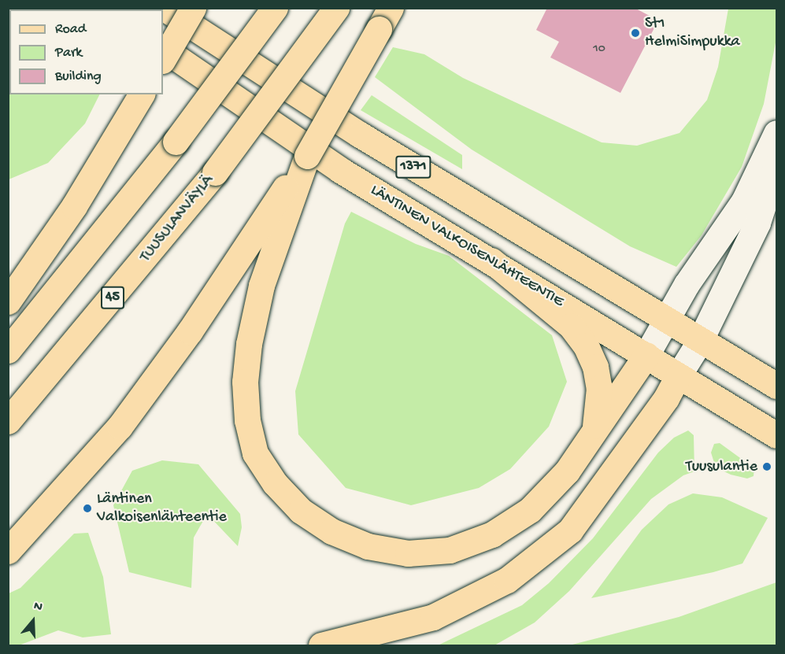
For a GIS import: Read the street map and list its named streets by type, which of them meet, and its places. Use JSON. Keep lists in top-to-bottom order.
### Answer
{
  "streets": {
    "main road": [
      "1371",
      "TUUSULANVÄYLÄ",
      "LÄNTINEN VALKOISENLÄHTEENTIE",
      "45"
    ]
  },
  "places": ["St1 HelmiSimpukka", "Tuusulantie", "Läntinen Valkoisenlähteentie"],
  "house_numbers": ["10"],
  "legend": ["Road", "Park", "Building"],
  "north": "top"
}
